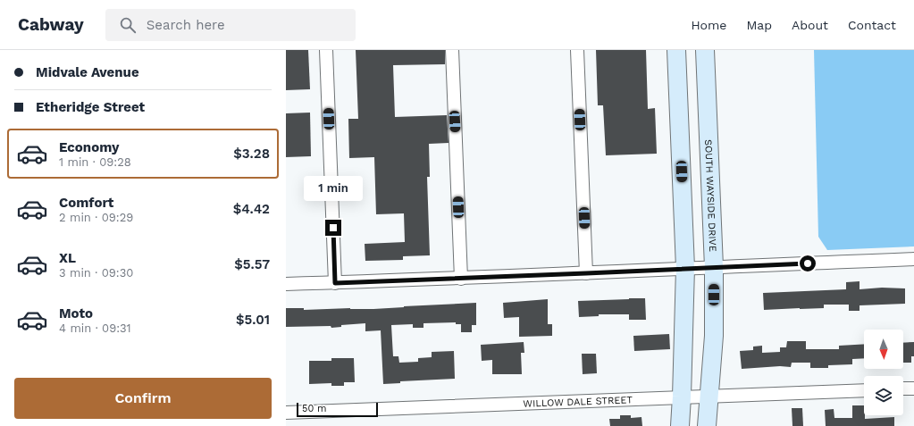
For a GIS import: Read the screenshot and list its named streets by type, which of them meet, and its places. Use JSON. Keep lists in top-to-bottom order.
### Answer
{
  "streets": {
    "main road": ["SOUTH WAYSIDE DRIVE"],
    "street": ["WILLOW DALE STREET"]
  },
  "crossings": [
    ["SOUTH WAYSIDE DRIVE", "WILLOW DALE STREET"]
  ],
  "scale_bar": "50 m",
  "north": "bottom",
  "page": {
    "header": "Cabway",
    "search": "Search here",
    "nav": [
      "Home",
      "Map",
      "About",
      "Contact"
    ],
    "banner": ["Midvale Avenue", "Etheridge Street"],
    "list": [
      {
        "name": "Economy",
        "note": "1 min · 09:28",
        "value": "$3.28"
      },
      {
        "name": "Comfort",
        "note": "2 min · 09:29",
        "value": "$4.42"
      },
      {
        "name": "XL",
        "note": "3 min · 09:30",
        "value": "$5.57"
      },
      {
        "name": "Moto",
        "note": "4 min · 09:31",
        "value": "$5.01"
      }
    ],
    "bubble": "1 min",
    "buttons": "Confirm",
    "scale": "50 m"
  }
}
